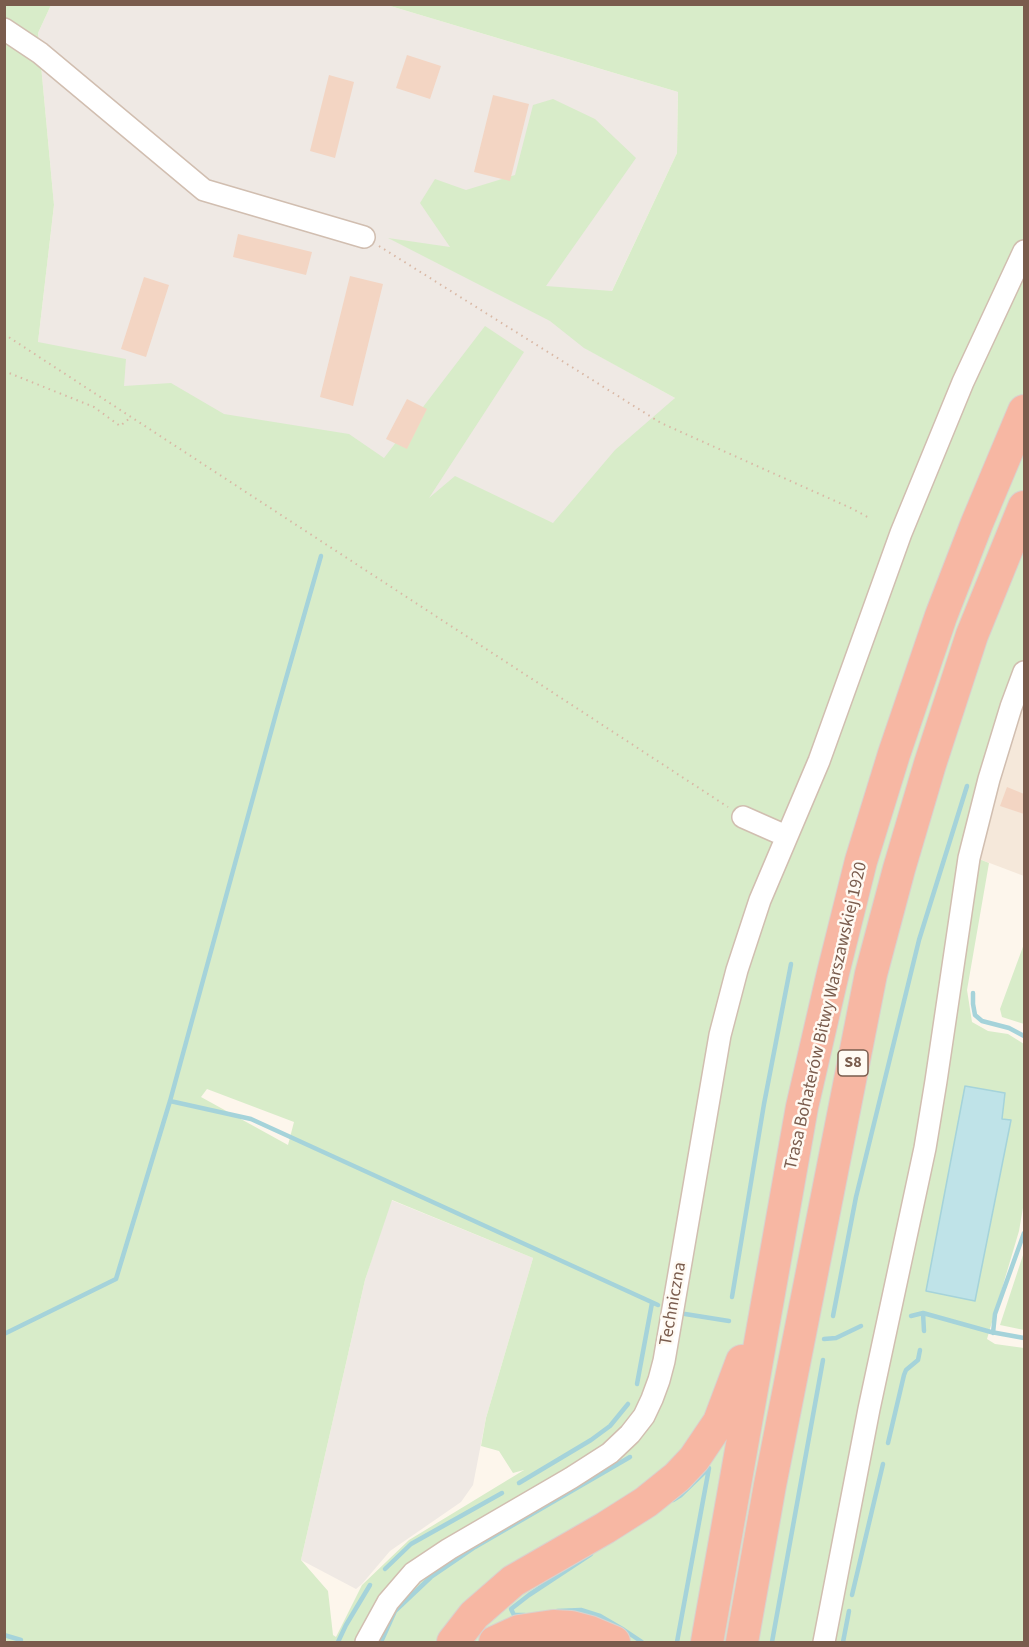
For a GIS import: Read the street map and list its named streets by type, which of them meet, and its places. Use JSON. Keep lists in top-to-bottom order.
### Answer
{
  "streets": {
    "highway": ["Trasa Bohaterów Bitwy Warszawskiej 1920", "S8"],
    "street": ["Techniczna"]
  }
}
